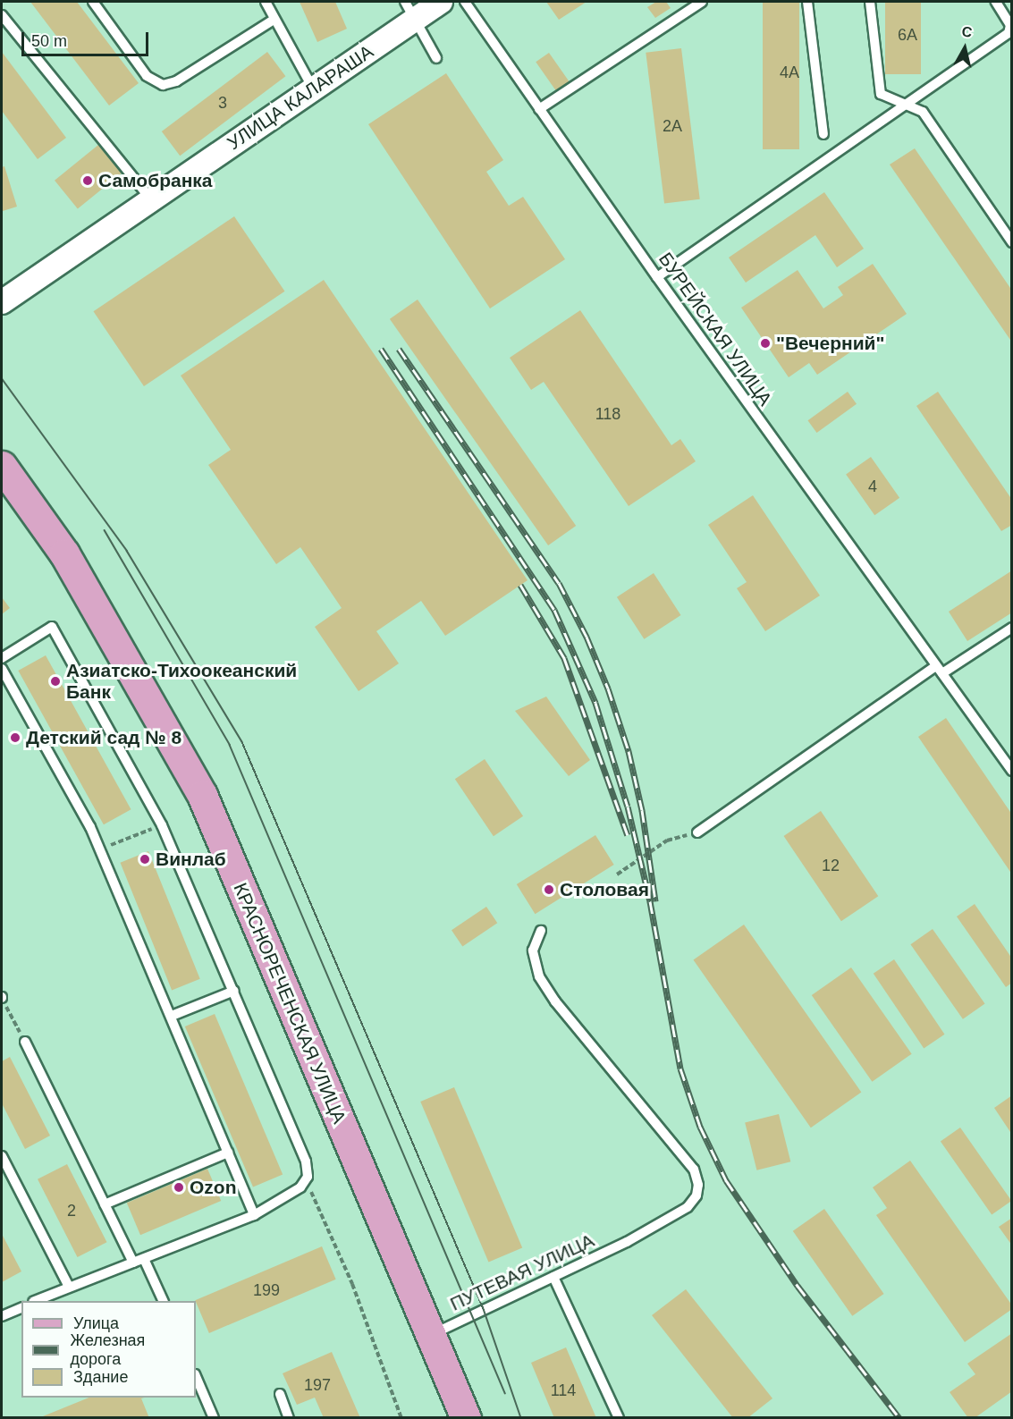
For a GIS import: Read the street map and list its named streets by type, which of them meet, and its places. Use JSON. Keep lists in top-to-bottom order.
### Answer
{
  "streets": {
    "main road": ["КРАСНОРЕЧЕНСКАЯ УЛИЦА"],
    "street": ["УЛИЦА КАЛАРАША"],
    "lane": ["БУРЕЙСКАЯ УЛИЦА", "ПУТЕВАЯ УЛИЦА"]
  },
  "crossings": [
    ["КРАСНОРЕЧЕНСКАЯ УЛИЦА", "ПУТЕВАЯ УЛИЦА"]
  ],
  "places": [
    "Самобранка",
    "\"Вечерний\"",
    "Азиатско-Тихоокеанский Банк",
    "Детский сад № 8",
    "Винлаб",
    "Столовая",
    "Ozon"
  ],
  "house_numbers": [
    "6А",
    "4А",
    "3",
    "2А",
    "118",
    "4",
    "12",
    "2",
    "199",
    "197",
    "114"
  ],
  "legend": ["Улица", "Железная дорога", "Здание"],
  "scale_bar": "50 m",
  "north": "top"
}
